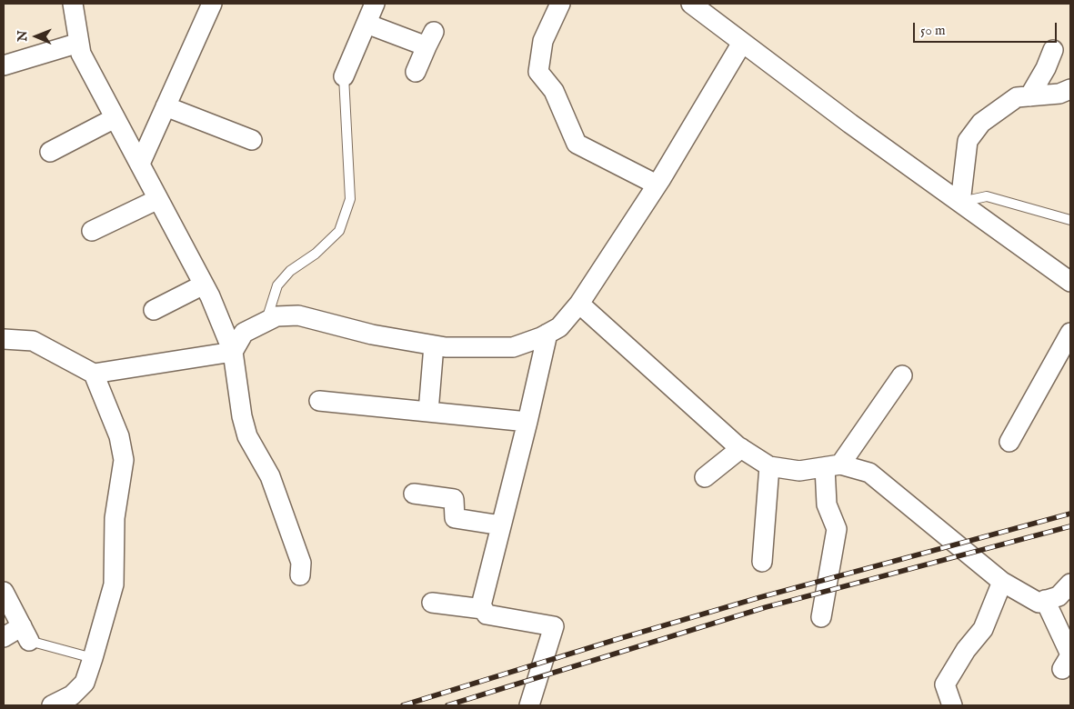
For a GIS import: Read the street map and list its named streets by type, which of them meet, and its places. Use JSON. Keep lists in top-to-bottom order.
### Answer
{
  "scale_bar": "50 m",
  "north": "left"
}
